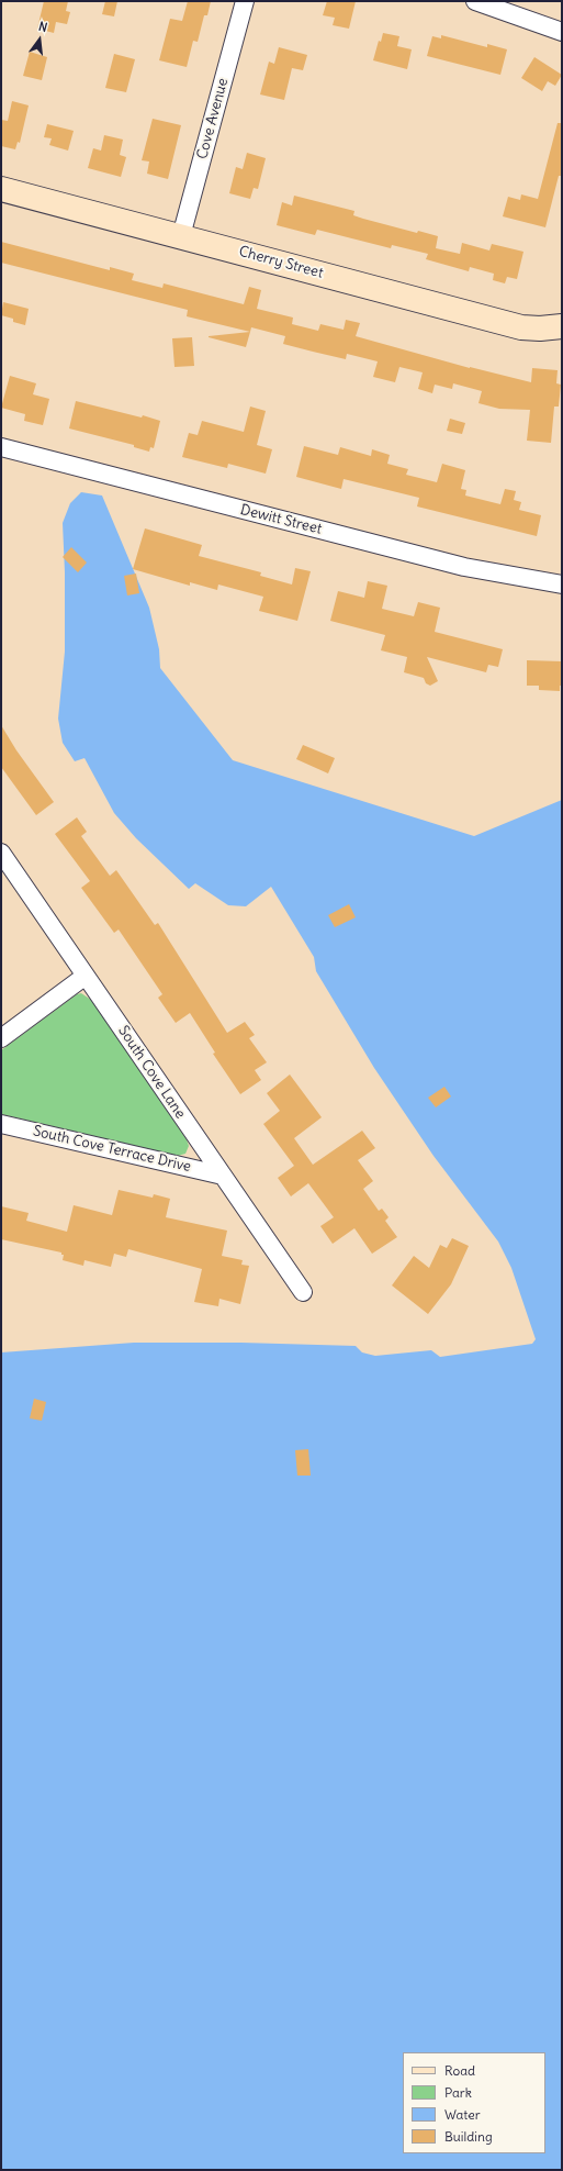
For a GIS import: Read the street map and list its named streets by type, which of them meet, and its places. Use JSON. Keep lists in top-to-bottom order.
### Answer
{
  "streets": {
    "street": [
      "Cove Avenue",
      "Cherry Street",
      "Dewitt Street",
      "South Cove Lane",
      "South Cove Terrace Drive"
    ]
  },
  "crossings": [
    ["Cove Avenue", "Cherry Street"],
    ["South Cove Lane", "South Cove Terrace Drive"]
  ],
  "legend": [
    "Road",
    "Park",
    "Water",
    "Building"
  ],
  "north": "top"
}
